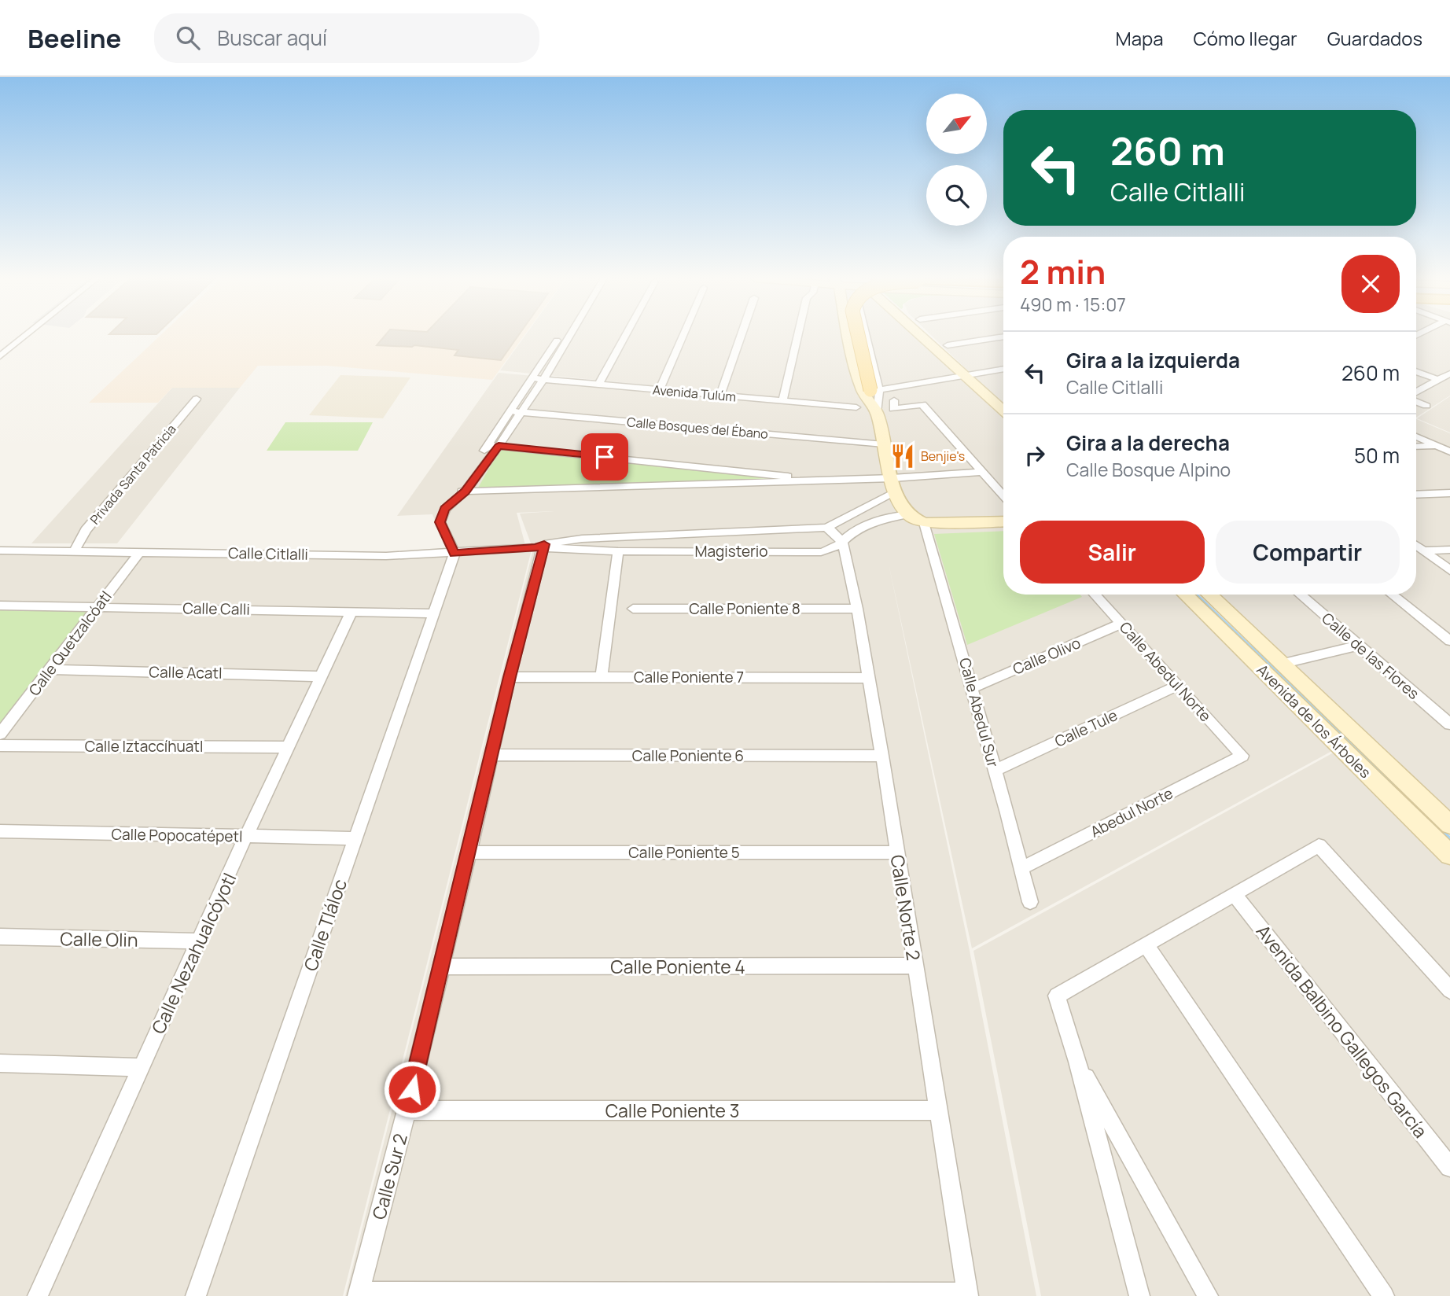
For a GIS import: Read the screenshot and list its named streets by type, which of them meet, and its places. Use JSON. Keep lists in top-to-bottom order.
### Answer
{
  "streets": {
    "main road": ["Avenida de los Árboles"],
    "street": [
      "Avenida Tulúm",
      "Calle Bosques del Ébano",
      "Privada Santa Patricia",
      "Magisterio",
      "Calle Citlalli",
      "Calle Calli",
      "Calle Poniente 8",
      "Calle Quetzalcóatl",
      "Calle Olivo",
      "Calle de las Flores",
      "Calle Abedul Norte",
      "Calle Acatl",
      "Calle Poniente 7",
      "Calle Abedul Sur",
      "Calle Tule",
      "Calle Iztaccíhuatl",
      "Calle Poniente 6",
      "Abedul Norte",
      "Calle Popocatépetl",
      "Calle Poniente 5",
      "Calle Norte 2",
      "Calle Tláloc",
      "Calle Olin",
      "Calle Nezahualcóyotl",
      "Calle Poniente 4",
      "Avenida Balbino Gallegos García",
      "Calle Poniente 3",
      "Calle Sur 2"
    ]
  },
  "crossings": [
    ["Privada Santa Patricia", "Calle Citlalli"],
    ["Magisterio", "Calle Citlalli"],
    ["Magisterio", "Calle Norte 2"],
    ["Magisterio", "Calle Sur 2"],
    ["Calle Citlalli", "Calle Quetzalcóatl"],
    ["Calle Citlalli", "Calle Tláloc"],
    ["Calle Citlalli", "Calle Sur 2"],
    ["Calle Calli", "Calle Quetzalcóatl"],
    ["Calle Calli", "Calle Tláloc"],
    ["Calle Calli", "Calle Nezahualcóyotl"],
    ["Calle Poniente 8", "Calle Norte 2"],
    ["Calle Quetzalcóatl", "Calle Acatl"],
    ["Calle Olivo", "Calle Abedul Norte"],
    ["Calle Olivo", "Calle Abedul Sur"],
    ["Calle Abedul Norte", "Calle Tule"],
    ["Calle Abedul Norte", "Abedul Norte"],
    ["Calle Acatl", "Calle Nezahualcóyotl"],
    ["Calle Poniente 7", "Calle Norte 2"],
    ["Calle Poniente 7", "Calle Sur 2"],
    ["Calle Abedul Sur", "Calle Tule"],
    ["Calle Abedul Sur", "Abedul Norte"],
    ["Calle Iztaccíhuatl", "Calle Nezahualcóyotl"],
    ["Calle Poniente 6", "Calle Norte 2"],
    ["Calle Poniente 6", "Calle Sur 2"],
    ["Calle Popocatépetl", "Calle Tláloc"],
    ["Calle Popocatépetl", "Calle Nezahualcóyotl"],
    ["Calle Poniente 5", "Calle Norte 2"],
    ["Calle Poniente 5", "Calle Sur 2"],
    ["Calle Norte 2", "Calle Poniente 4"],
    ["Calle Norte 2", "Calle Poniente 3"],
    ["Calle Olin", "Calle Nezahualcóyotl"],
    ["Calle Poniente 4", "Calle Sur 2"],
    ["Calle Poniente 3", "Calle Sur 2"]
  ],
  "places": {
    "restaurant": ["Benjie's"]
  },
  "north": "top right",
  "page": {
    "header": "Beeline",
    "search": "Buscar aquí",
    "nav": ["Mapa", "Cómo llegar", "Guardados"],
    "turn": ["260 m", "Calle Citlalli"],
    "heading": ["2 min", "490 m · 15:07"],
    "list": [
      {
        "name": "Gira a la izquierda",
        "note": "Calle Citlalli",
        "value": "260 m"
      },
      {
        "name": "Gira a la derecha",
        "note": "Calle Bosque Alpino",
        "value": "50 m"
      }
    ],
    "buttons": ["Salir", "Compartir"]
  }
}
